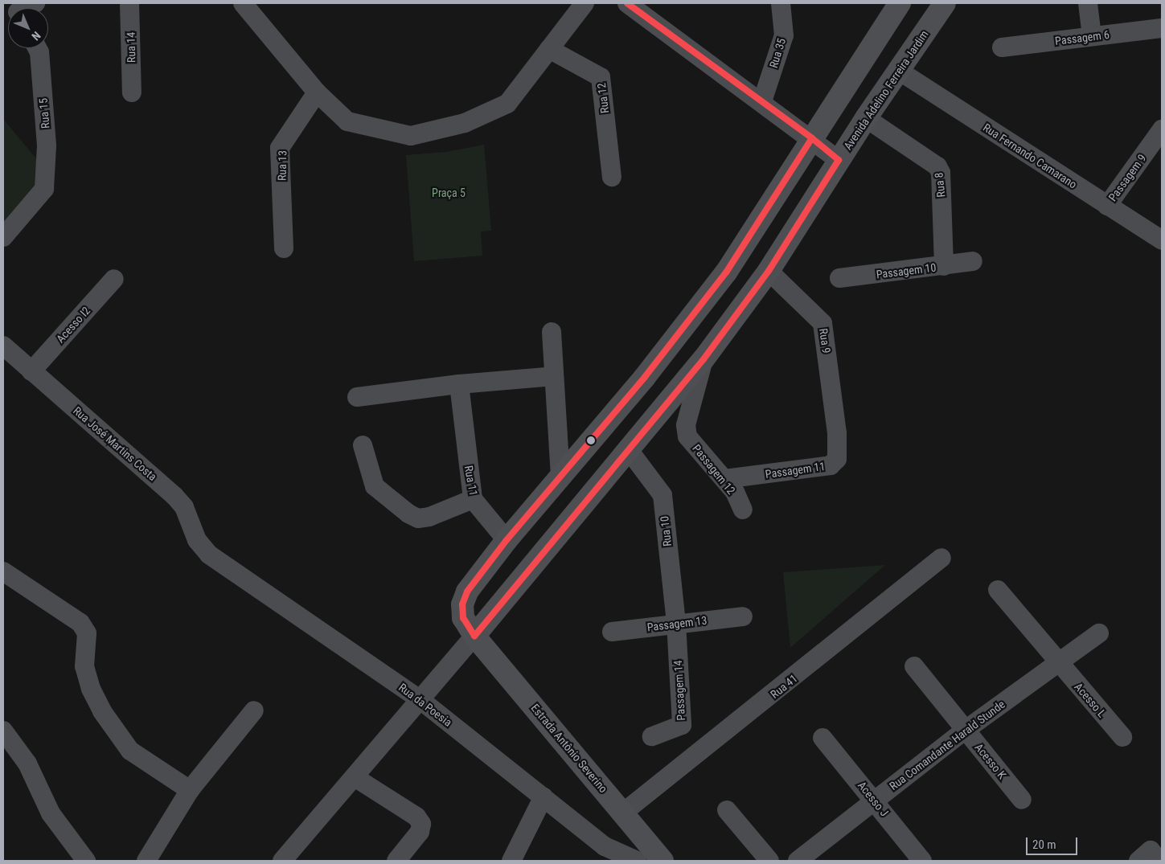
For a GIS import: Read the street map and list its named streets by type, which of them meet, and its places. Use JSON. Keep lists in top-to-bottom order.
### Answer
{
  "streets": {
    "main road": ["Avenida Adelino Ferreira Jardim", "Estrada Antônio Severino"],
    "street": [
      "Passagem 6",
      "Rua 14",
      "Rua 35",
      "Rua 12",
      "Rua 15",
      "Rua Fernando Camarano",
      "Rua 13",
      "Passagem 9",
      "Rua 8",
      "Passagem 10",
      "Acesso I2",
      "Rua 9",
      "Rua José Martins Costa",
      "Passagem 12",
      "Passagem 11",
      "Rua 11",
      "Rua 10",
      "Passagem 13",
      "Rua 41",
      "Passagem 14",
      "Acesso L",
      "Rua da Poesia",
      "Rua Comandante Harald Stunde",
      "Acesso K",
      "Acesso J"
    ]
  },
  "crossings": [
    ["Avenida Adelino Ferreira Jardim", "Rua Fernando Camarano"],
    ["Avenida Adelino Ferreira Jardim", "Rua 8"],
    ["Avenida Adelino Ferreira Jardim", "Rua 9"],
    ["Avenida Adelino Ferreira Jardim", "Passagem 12"],
    ["Avenida Adelino Ferreira Jardim", "Rua 10"],
    ["Avenida Adelino Ferreira Jardim", "Rua da Poesia"],
    ["Avenida Adelino Ferreira Jardim", "Estrada Antônio Severino"],
    ["Rua Fernando Camarano", "Passagem 9"],
    ["Rua 8", "Passagem 10"],
    ["Acesso I2", "Rua José Martins Costa"],
    ["Rua 9", "Passagem 11"],
    ["Rua José Martins Costa", "Rua da Poesia"],
    ["Passagem 12", "Passagem 11"],
    ["Rua 10", "Passagem 13"],
    ["Rua 10", "Passagem 14"],
    ["Passagem 13", "Passagem 14"],
    ["Rua 41", "Estrada Antônio Severino"],
    ["Acesso L", "Rua Comandante Harald Stunde"],
    ["Rua Comandante Harald Stunde", "Acesso K"],
    ["Rua Comandante Harald Stunde", "Acesso J"]
  ],
  "parks": ["Praça 5"],
  "scale_bar": "20 m",
  "north": "bottom right"
}
